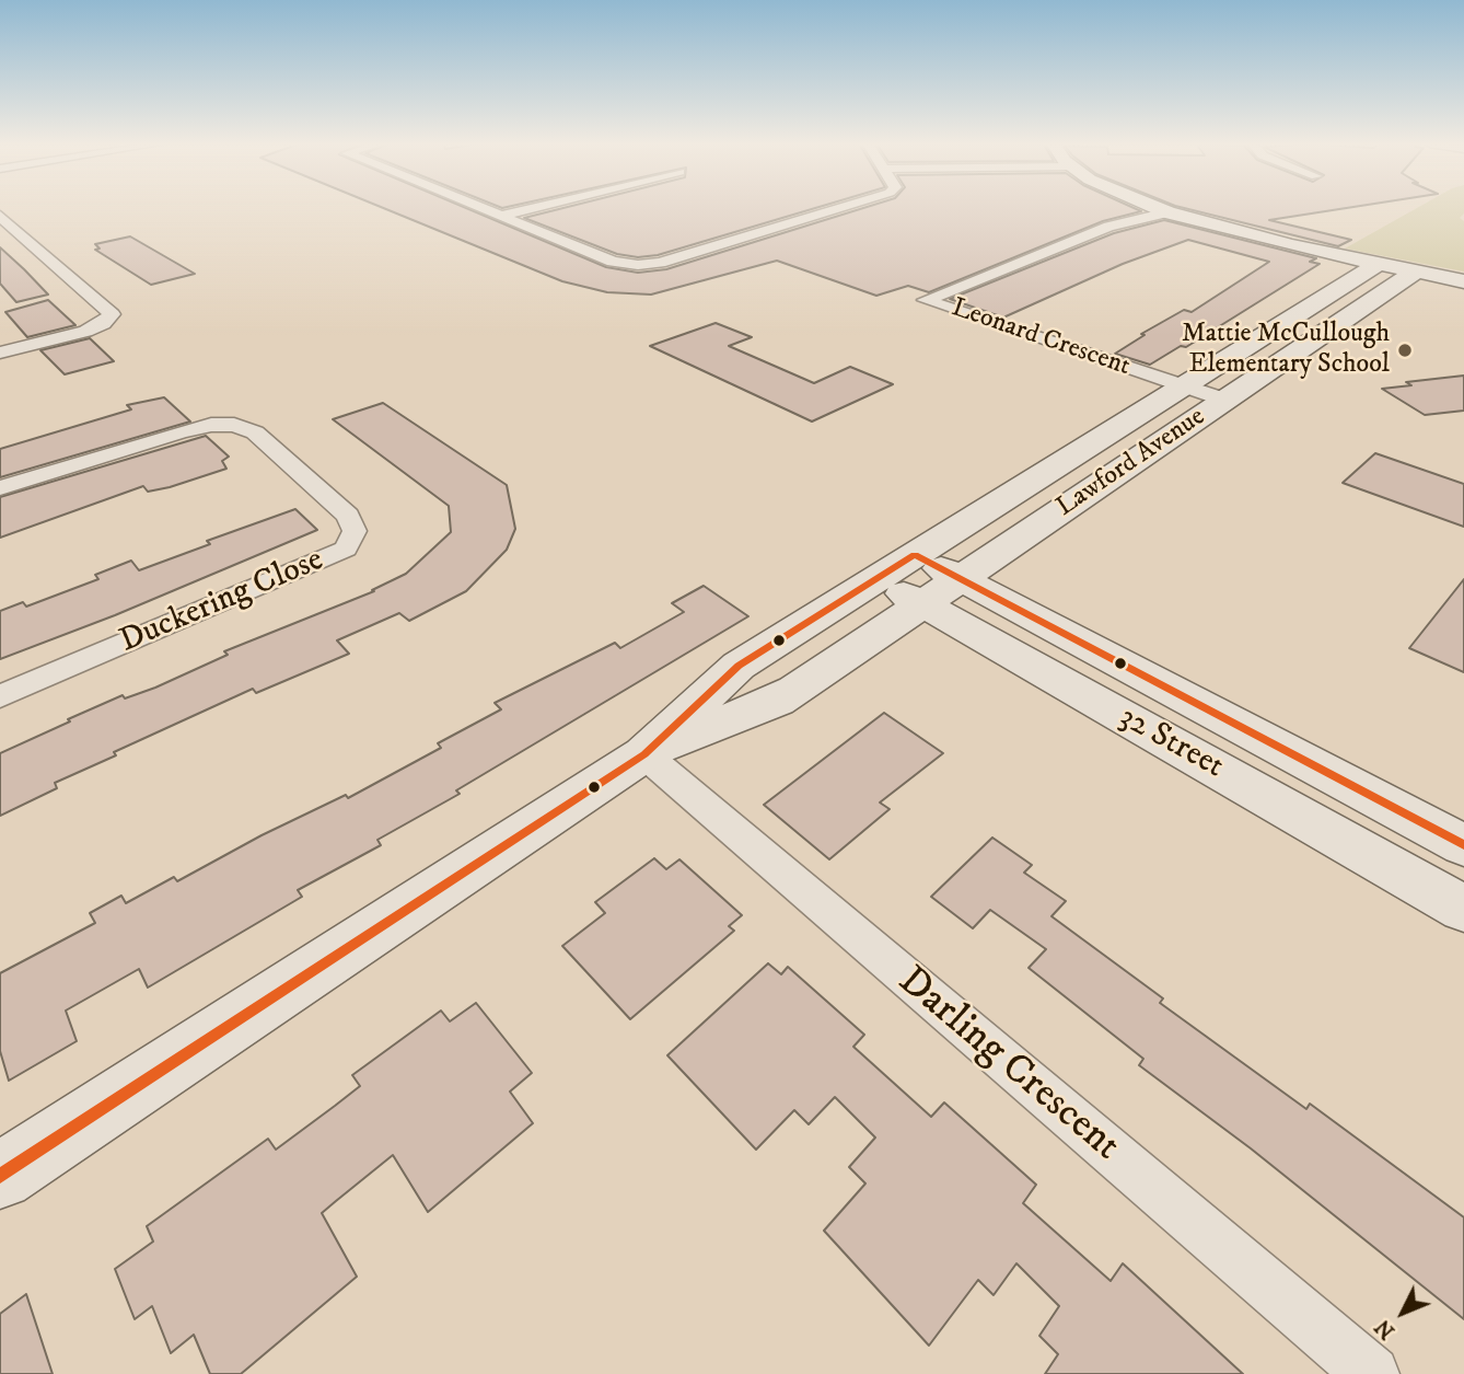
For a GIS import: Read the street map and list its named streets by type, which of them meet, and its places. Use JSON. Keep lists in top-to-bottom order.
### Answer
{
  "streets": {
    "street": [
      "Leonard Crescent",
      "Lawford Avenue",
      "Duckering Close",
      "32 Street",
      "Darling Crescent"
    ]
  },
  "crossings": [
    ["Leonard Crescent", "Lawford Avenue"],
    ["Lawford Avenue", "32 Street"],
    ["Lawford Avenue", "Darling Crescent"]
  ],
  "places": ["Mattie McCullough Elementary School"],
  "north": "bottom left"
}
